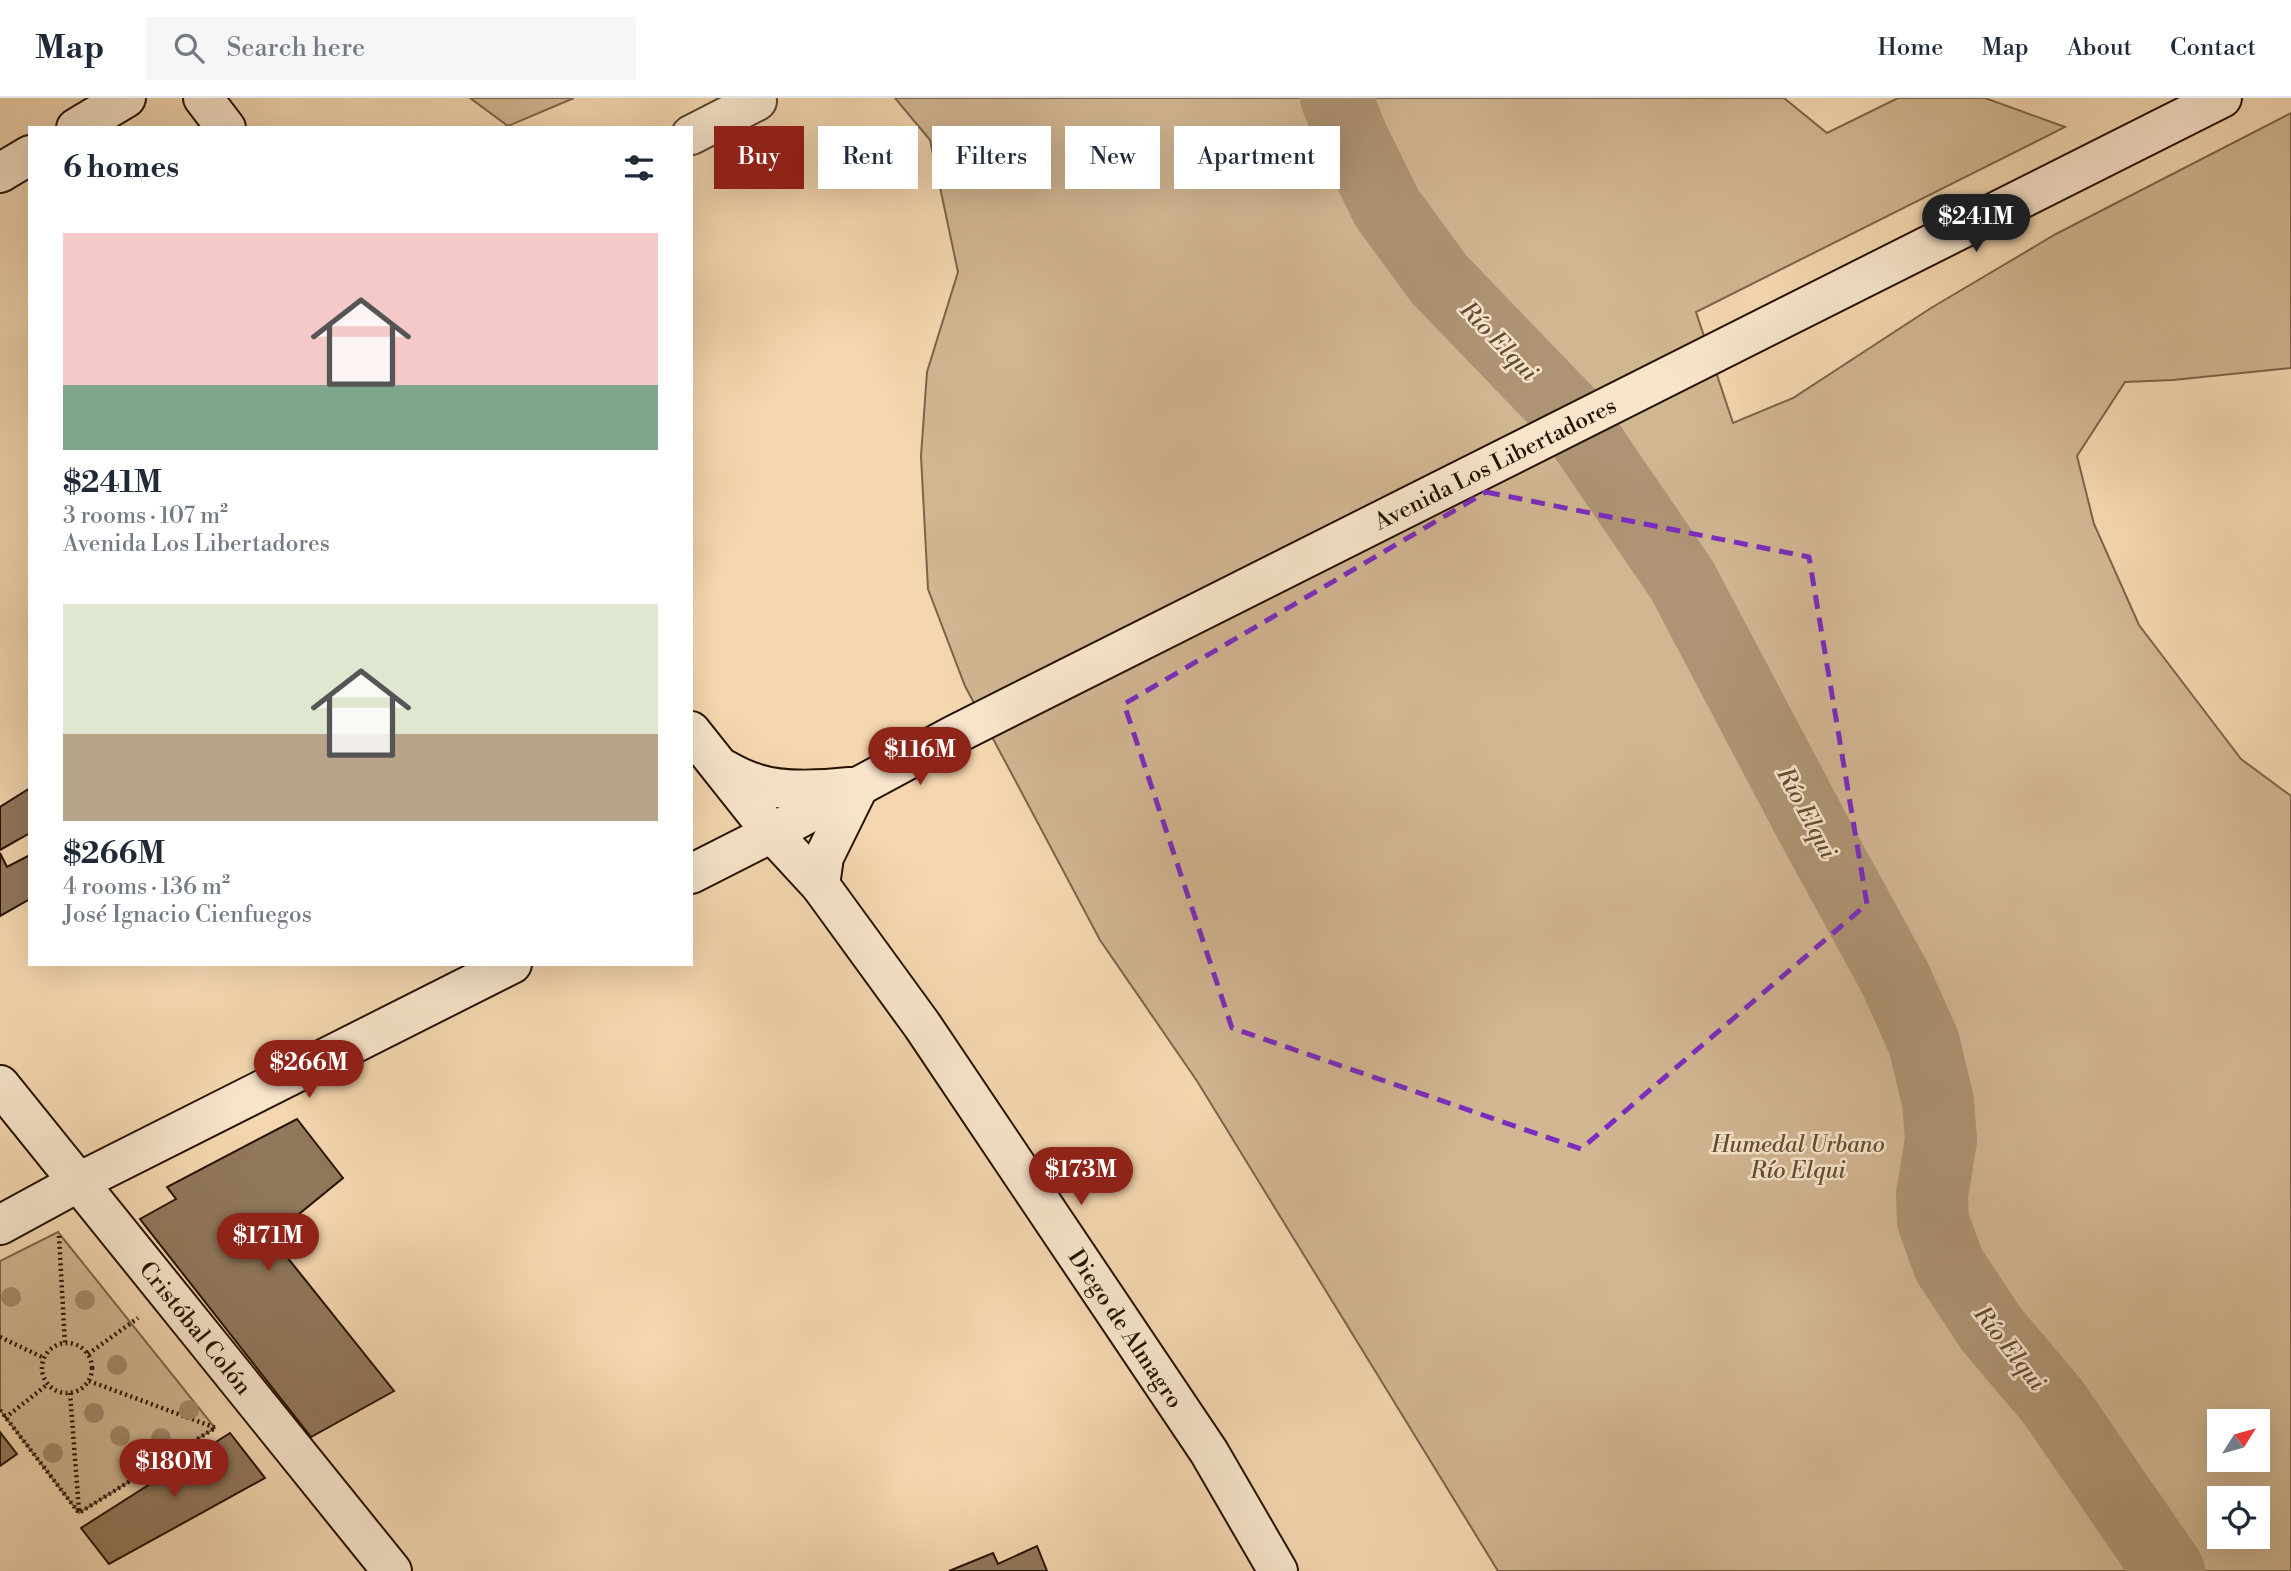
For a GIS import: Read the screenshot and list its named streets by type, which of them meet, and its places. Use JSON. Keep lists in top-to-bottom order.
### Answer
{
  "streets": {
    "main road": ["Avenida Los Libertadores", "Cristóbal Colón", "Diego de Almagro"]
  },
  "crossings": [
    ["Avenida Los Libertadores", "Diego de Almagro"]
  ],
  "water": ["Río Elqui"],
  "parks": ["Humedal Urbano Río Elqui"],
  "north": "top right",
  "page": {
    "header": "Map",
    "search": "Search here",
    "nav": [
      "Home",
      "Map",
      "About",
      "Contact"
    ],
    "chip": [
      "Buy",
      "Rent",
      "Filters",
      "New",
      "Apartment"
    ],
    "heading": "6 homes",
    "price": [
      "$241M",
      "$116M",
      "$266M",
      "$173M",
      "$171M",
      "$180M"
    ],
    "list": [
      {
        "name": "$241M",
        "note": "3 rooms · 107 m² · Avenida Los Libertadores"
      },
      {
        "name": "$266M",
        "note": "4 rooms · 136 m² · José Ignacio Cienfuegos"
      }
    ]
  }
}
